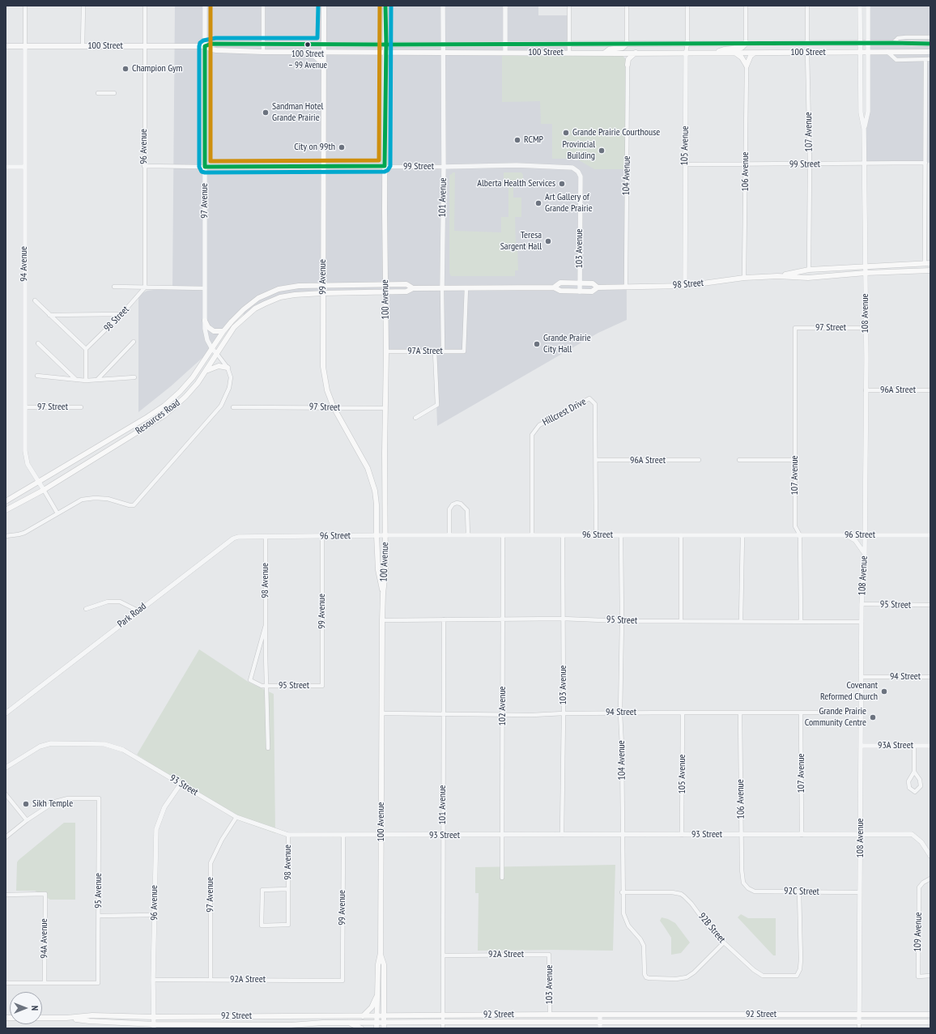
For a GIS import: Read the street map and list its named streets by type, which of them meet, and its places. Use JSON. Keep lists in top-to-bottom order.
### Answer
{
  "streets": {
    "main road": [
      "100 Street",
      "99 Avenue",
      "98 Street",
      "100 Avenue",
      "Resources Road",
      "92 Street"
    ],
    "street": [
      "107 Avenue",
      "105 Avenue",
      "96 Avenue",
      "99 Street",
      "106 Avenue",
      "104 Avenue",
      "101 Avenue",
      "97 Avenue",
      "103 Avenue",
      "94 Avenue",
      "108 Avenue",
      "97 Street",
      "97A Street",
      "96A Street",
      "Hillcrest Drive",
      "96 Street",
      "98 Avenue",
      "95 Street",
      "Park Road",
      "94 Street",
      "102 Avenue",
      "93A Street",
      "93 Street",
      "95 Avenue",
      "92C Street",
      "92B Street",
      "109 Avenue",
      "94A Avenue",
      "92A Street"
    ]
  },
  "crossings": [
    ["100 Street", "107 Avenue"],
    ["100 Street", "105 Avenue"],
    ["100 Street", "96 Avenue"],
    ["100 Street", "101 Avenue"],
    ["100 Street", "97 Avenue"],
    ["100 Street", "94 Avenue"],
    ["100 Street", "99 Avenue"],
    ["100 Street", "100 Avenue"],
    ["100 Street", "108 Avenue"],
    ["107 Avenue", "99 Street"],
    ["107 Avenue", "98 Street"],
    ["107 Avenue", "97 Street"],
    ["107 Avenue", "96 Street"],
    ["107 Avenue", "95 Street"],
    ["107 Avenue", "94 Street"],
    ["107 Avenue", "93 Street"],
    ["105 Avenue", "99 Street"],
    ["105 Avenue", "98 Street"],
    ["105 Avenue", "94 Street"],
    ["105 Avenue", "93 Street"],
    ["96 Avenue", "99 Street"],
    ["96 Avenue", "98 Street"],
    ["96 Avenue", "93 Street"],
    ["96 Avenue", "92A Street"],
    ["96 Avenue", "92 Street"],
    ["99 Street", "106 Avenue"],
    ["99 Street", "101 Avenue"],
    ["99 Street", "97 Avenue"],
    ["99 Street", "103 Avenue"],
    ["99 Street", "99 Avenue"],
    ["99 Street", "100 Avenue"],
    ["99 Street", "108 Avenue"],
    ["106 Avenue", "98 Street"],
    ["106 Avenue", "94 Street"],
    ["106 Avenue", "93 Street"],
    ["106 Avenue", "92C Street"],
    ["104 Avenue", "98 Street"],
    ["104 Avenue", "96 Street"],
    ["104 Avenue", "95 Street"],
    ["104 Avenue", "94 Street"],
    ["104 Avenue", "93 Street"],
    ["104 Avenue", "92B Street"],
    ["101 Avenue", "98 Street"],
    ["101 Avenue", "97A Street"],
    ["101 Avenue", "95 Street"],
    ["101 Avenue", "94 Street"],
    ["101 Avenue", "93 Street"],
    ["101 Avenue", "92A Street"],
    ["101 Avenue", "92 Street"],
    ["97 Avenue", "Resources Road"],
    ["97 Avenue", "93 Street"],
    ["97 Avenue", "92A Street"],
    ["103 Avenue", "98 Street"],
    ["103 Avenue", "96 Street"],
    ["103 Avenue", "95 Street"],
    ["103 Avenue", "94 Street"],
    ["103 Avenue", "93 Street"],
    ["103 Avenue", "92A Street"],
    ["103 Avenue", "92 Street"],
    ["94 Avenue", "97 Street"],
    ["94 Avenue", "Resources Road"],
    ["99 Avenue", "98 Street"],
    ["99 Avenue", "100 Avenue"],
    ["99 Avenue", "97 Street"],
    ["99 Avenue", "Resources Road"],
    ["99 Avenue", "96 Street"],
    ["99 Avenue", "95 Street"],
    ["99 Avenue", "93 Street"],
    ["99 Avenue", "92A Street"],
    ["98 Street", "100 Avenue"],
    ["98 Street", "108 Avenue"],
    ["98 Street", "97A Street"],
    ["98 Street", "Resources Road"],
    ["100 Avenue", "97 Street"],
    ["100 Avenue", "97A Street"],
    ["100 Avenue", "96 Street"],
    ["100 Avenue", "95 Street"],
    ["100 Avenue", "94 Street"],
    ["100 Avenue", "93 Street"],
    ["100 Avenue", "92 Street"],
    ["108 Avenue", "97 Street"],
    ["108 Avenue", "96A Street"],
    ["108 Avenue", "96 Street"],
    ["108 Avenue", "95 Street"],
    ["108 Avenue", "94 Street"],
    ["108 Avenue", "93A Street"],
    ["108 Avenue", "93 Street"],
    ["108 Avenue", "92C Street"],
    ["108 Avenue", "92 Street"],
    ["96A Street", "Hillcrest Drive"],
    ["Hillcrest Drive", "96 Street"],
    ["96 Street", "98 Avenue"],
    ["96 Street", "Park Road"],
    ["96 Street", "102 Avenue"],
    ["98 Avenue", "95 Street"],
    ["98 Avenue", "Park Road"],
    ["98 Avenue", "93 Street"],
    ["95 Street", "102 Avenue"],
    ["94 Street", "102 Avenue"],
    ["102 Avenue", "93 Street"],
    ["95 Avenue", "94A Avenue"],
    ["92C Street", "92B Street"]
  ],
  "places": [
    "100 Street – 99 Avenue",
    "Champion Gym",
    "Sandman Hotel Grande Prairie",
    "Grande Prairie Courthouse",
    "RCMP",
    "City on 99th",
    "Provincial Building",
    "Alberta Health Services",
    "Art Gallery of Grande Prairie",
    "Teresa Sargent Hall",
    "Grande Prairie City Hall",
    "Covenant Reformed Church",
    "Grande Prairie Community Centre",
    "Sikh Temple"
  ],
  "north": "right"
}
